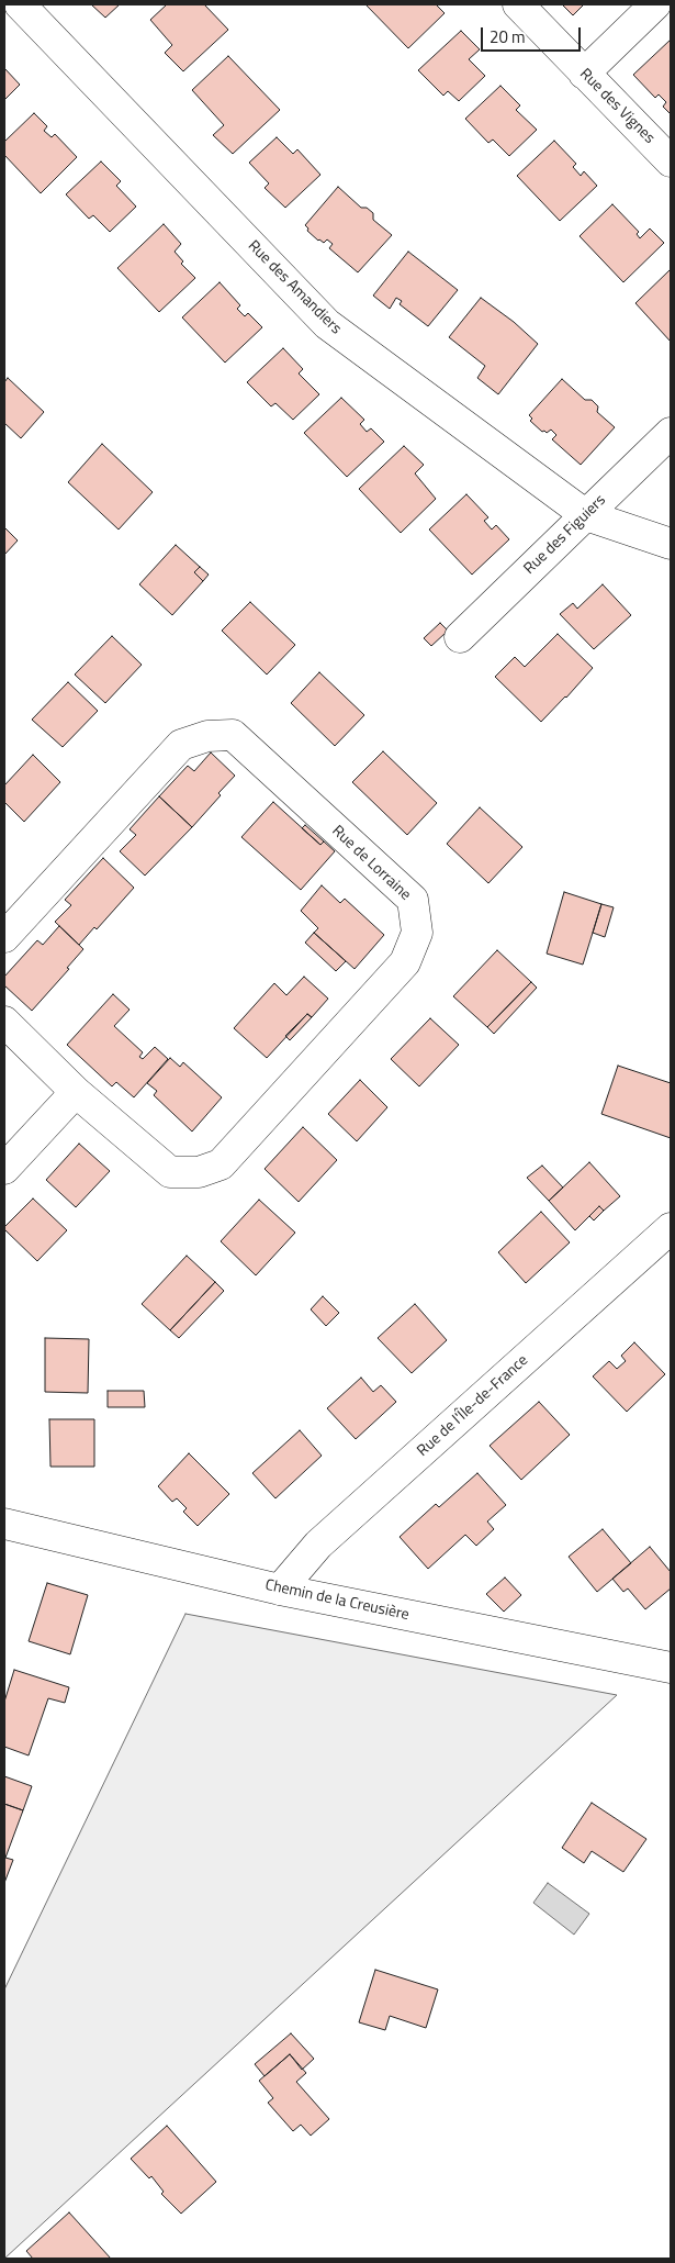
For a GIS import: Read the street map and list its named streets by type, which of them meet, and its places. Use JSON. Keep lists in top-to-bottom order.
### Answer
{
  "streets": {
    "street": [
      "Rue des Vignes",
      "Rue des Amandiers",
      "Rue des Figuiers",
      "Rue de Lorraine",
      "Rue de l'Île-de-France",
      "Chemin de la Creusière"
    ]
  },
  "crossings": [
    ["Rue des Amandiers", "Rue des Figuiers"],
    ["Rue de l'Île-de-France", "Chemin de la Creusière"]
  ],
  "scale_bar": "20 m"
}
